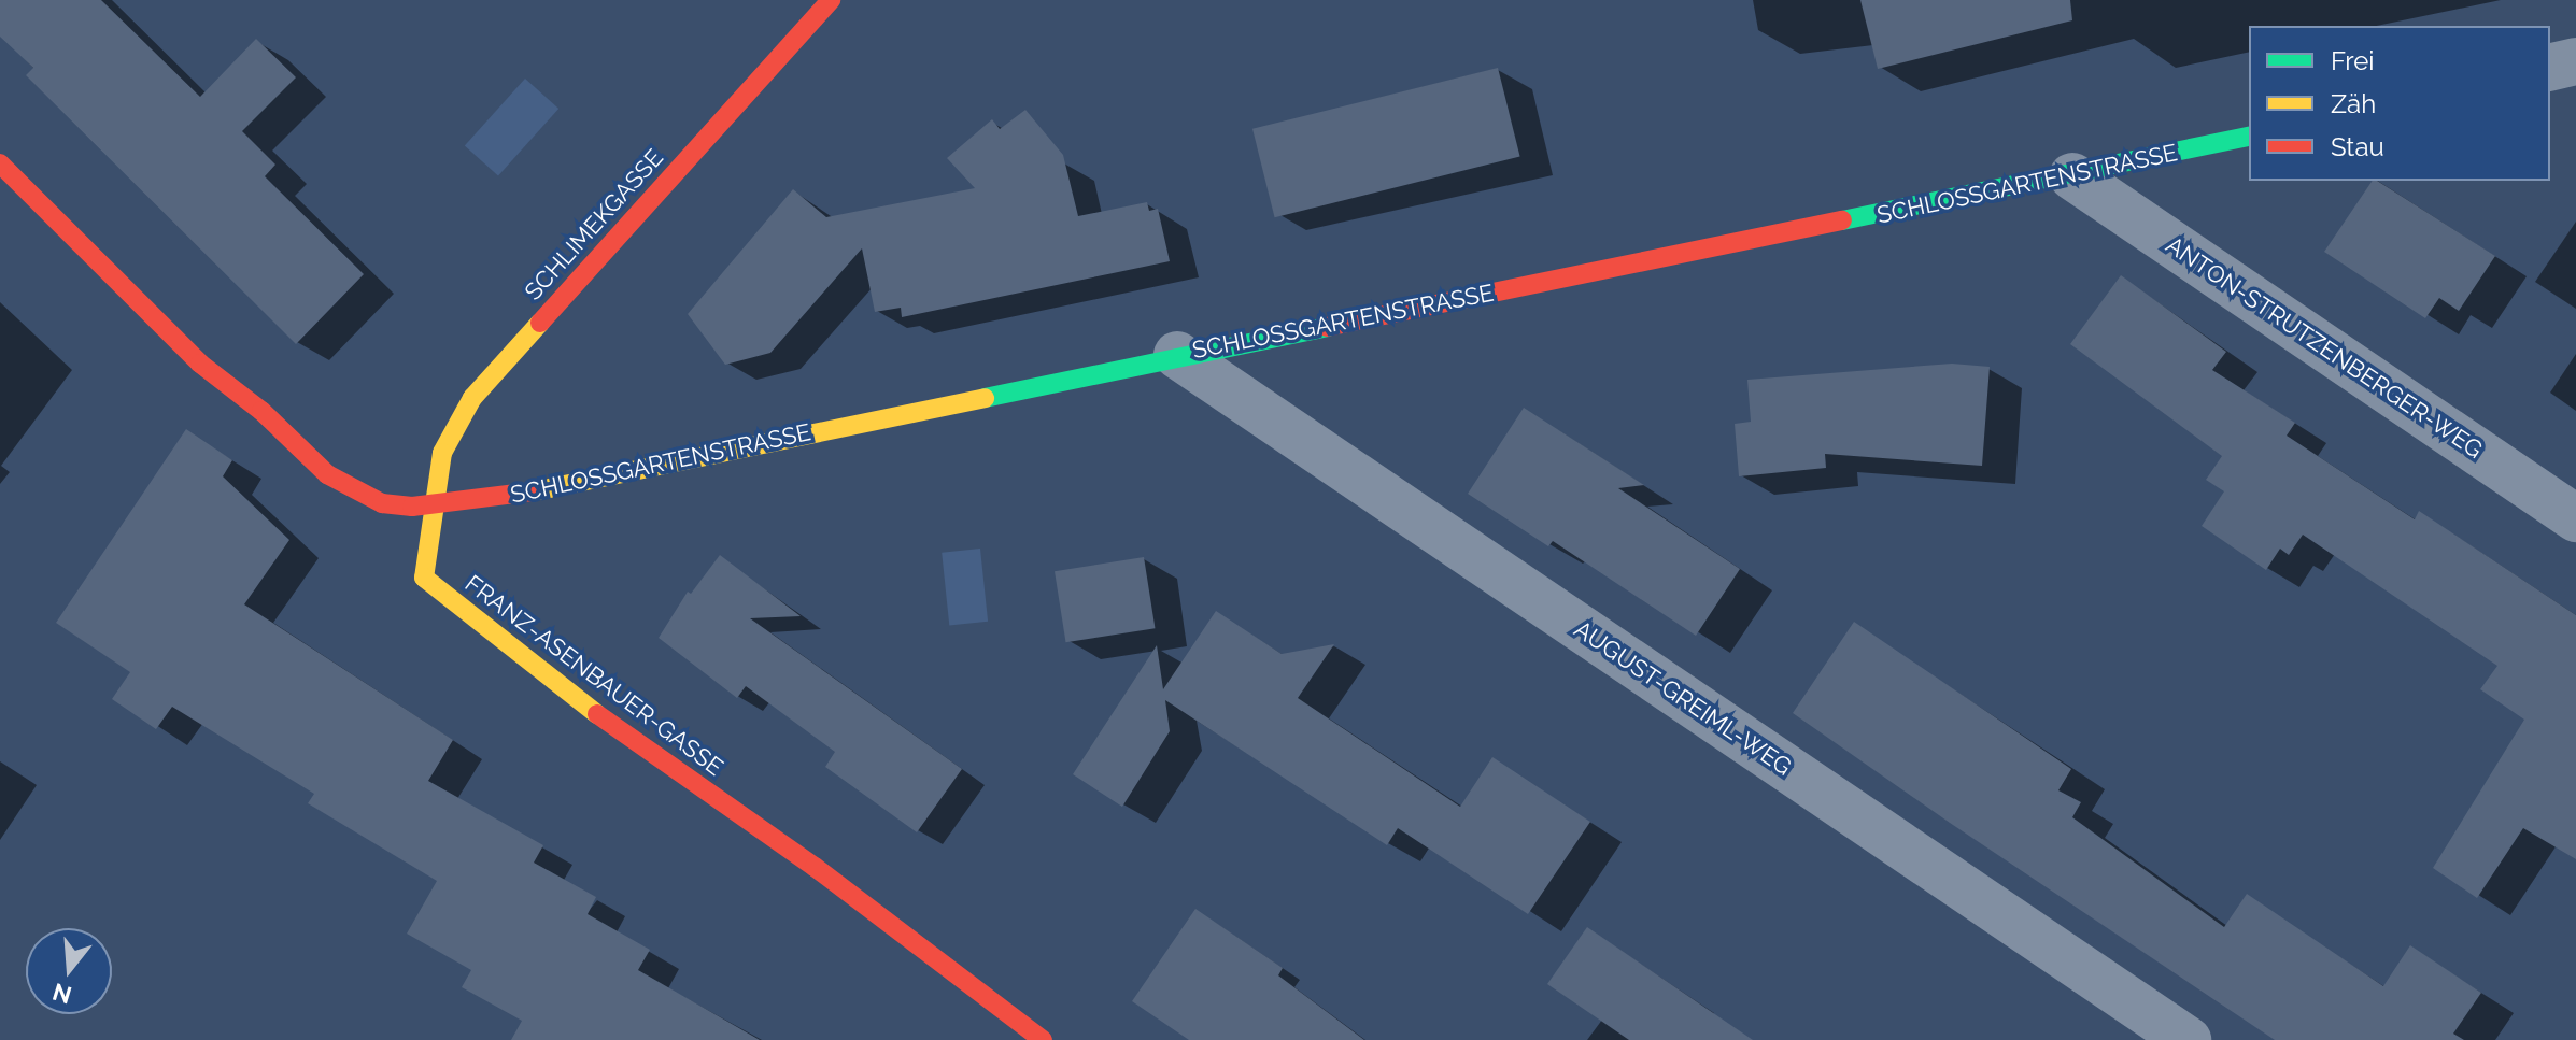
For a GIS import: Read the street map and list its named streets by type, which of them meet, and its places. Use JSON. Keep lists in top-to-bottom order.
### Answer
{
  "streets": {
    "street": [
      "SCHLOSSGARTENSTRASSE",
      "SCHLIMEKGASSE",
      "ANTON-STRUTZENBERGER-WEG",
      "FRANZ-ASENBAUER-GASSE",
      "AUGUST-GREIML-WEG"
    ]
  },
  "crossings": [
    ["SCHLOSSGARTENSTRASSE", "SCHLIMEKGASSE"],
    ["SCHLOSSGARTENSTRASSE", "ANTON-STRUTZENBERGER-WEG"],
    ["SCHLOSSGARTENSTRASSE", "FRANZ-ASENBAUER-GASSE"],
    ["SCHLOSSGARTENSTRASSE", "AUGUST-GREIML-WEG"],
    ["SCHLIMEKGASSE", "FRANZ-ASENBAUER-GASSE"]
  ],
  "legend": ["Frei", "Zäh", "Stau"],
  "north": "bottom"
}
